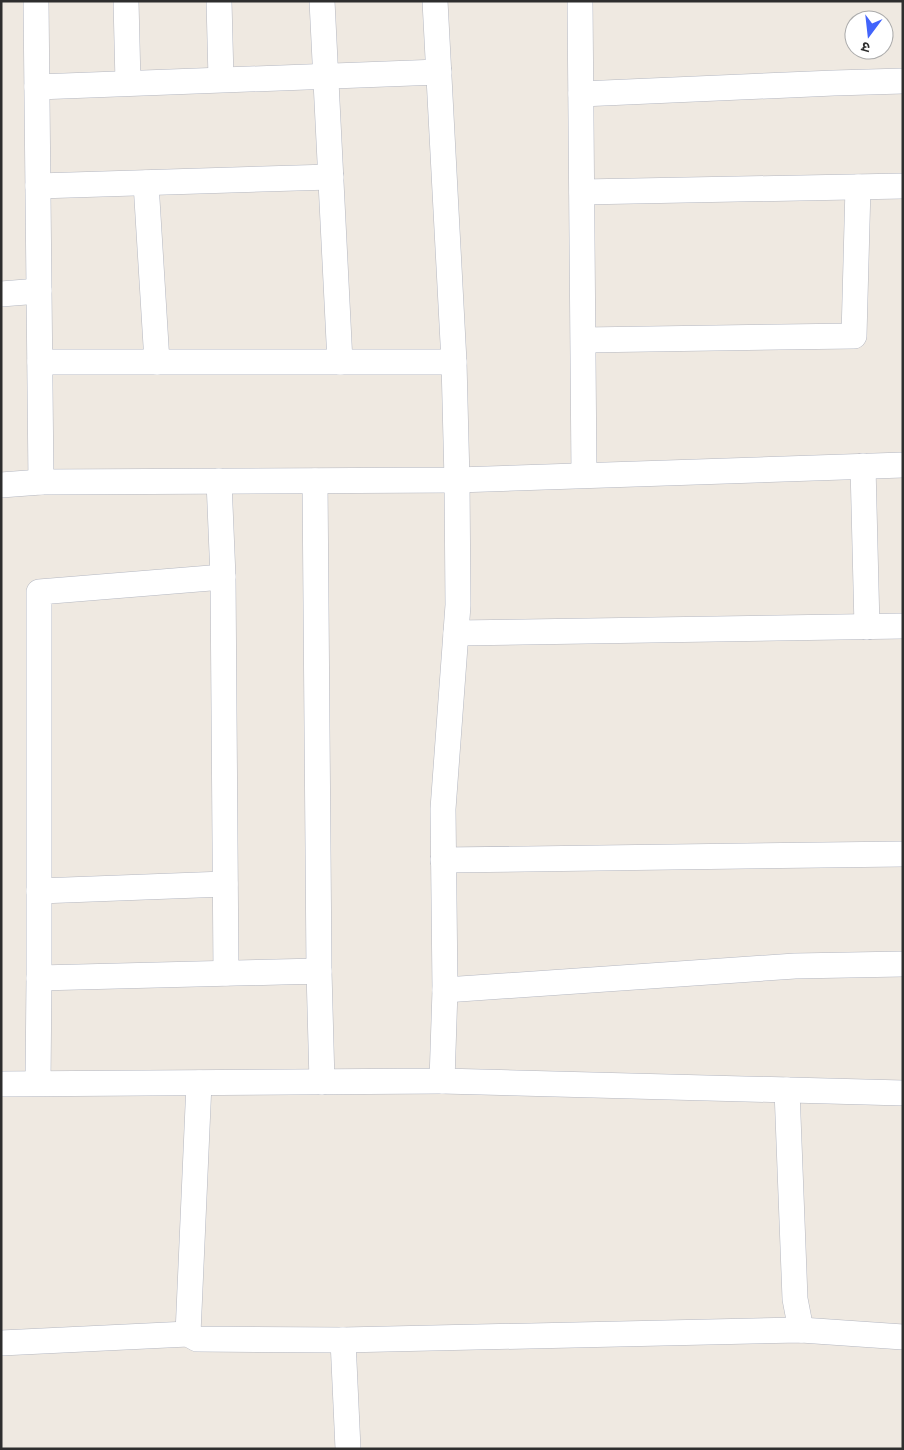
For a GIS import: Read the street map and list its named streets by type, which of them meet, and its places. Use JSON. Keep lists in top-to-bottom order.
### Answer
{
  "north": "bottom"
}
